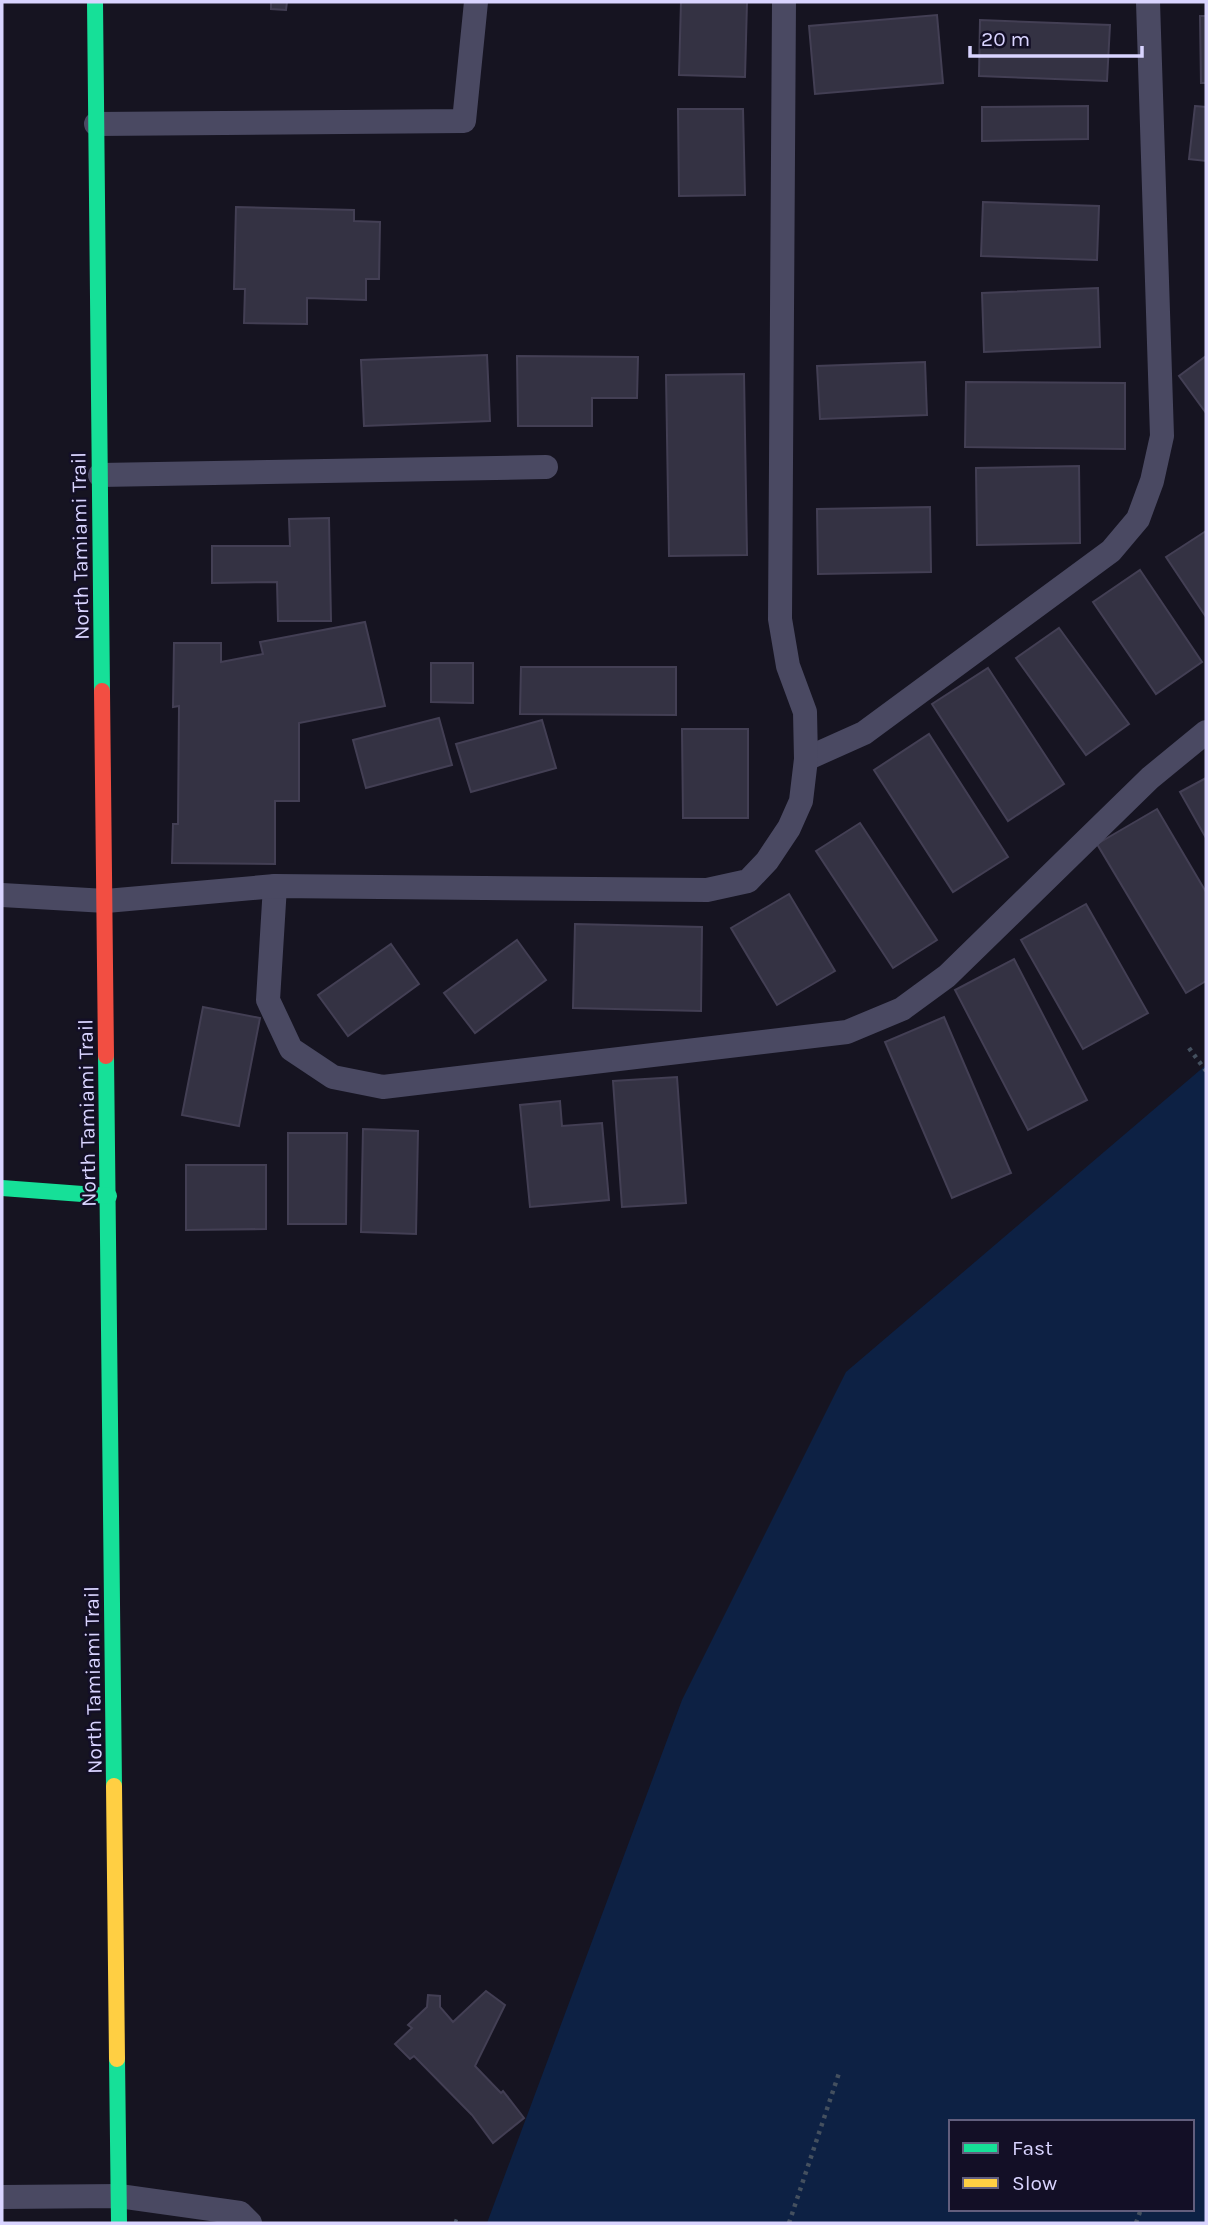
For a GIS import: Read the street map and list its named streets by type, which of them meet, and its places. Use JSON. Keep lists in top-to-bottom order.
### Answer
{
  "streets": {
    "main road": ["North Tamiami Trail"]
  },
  "legend": ["Fast", "Slow"],
  "scale_bar": "20 m"
}
